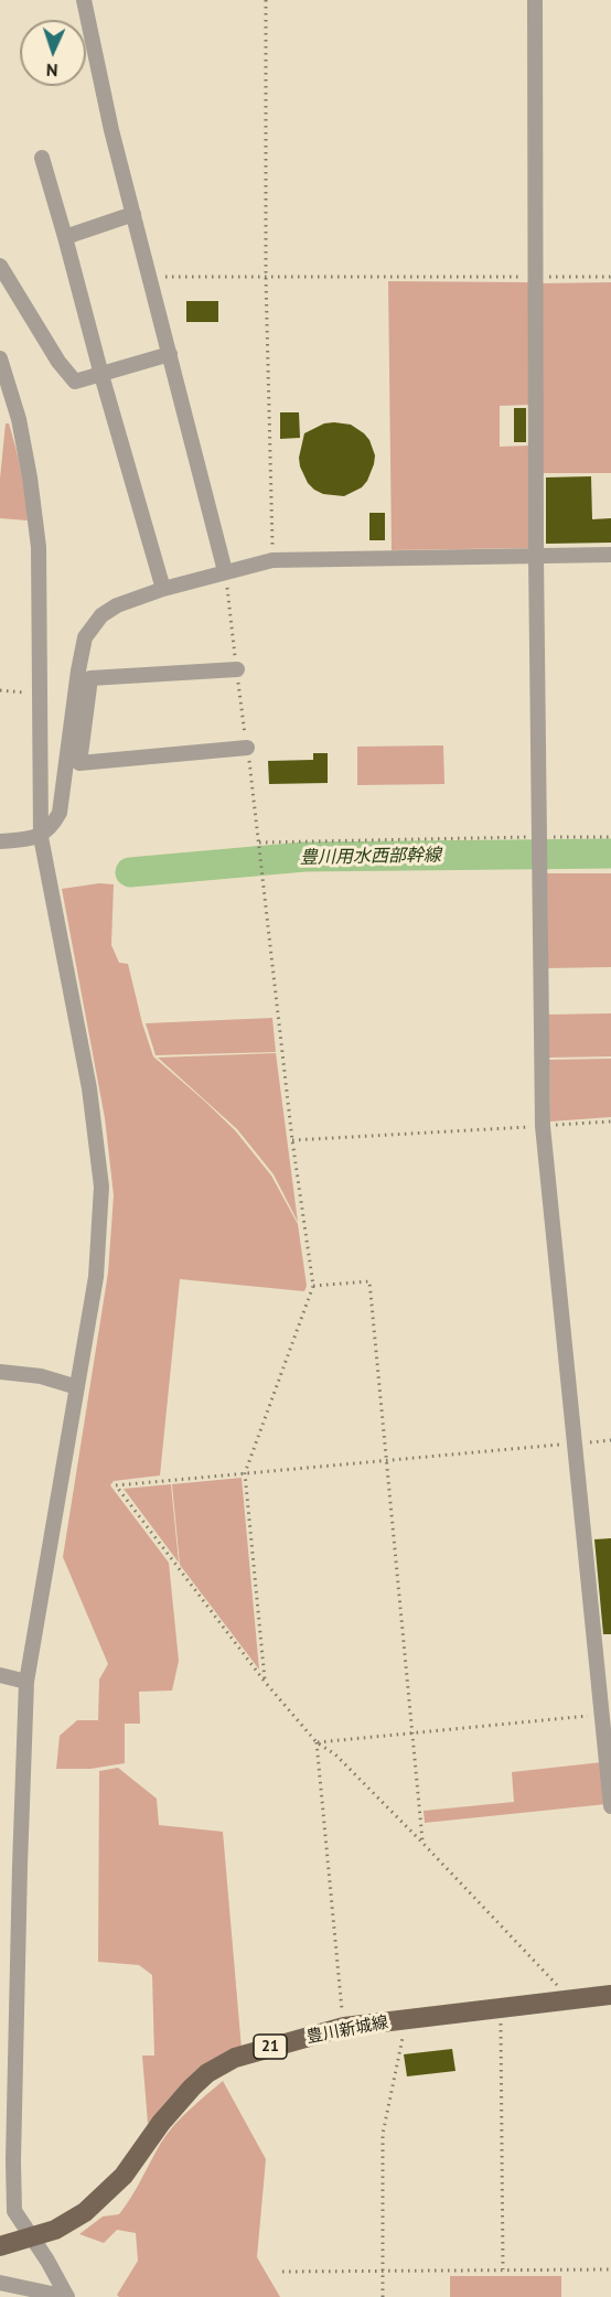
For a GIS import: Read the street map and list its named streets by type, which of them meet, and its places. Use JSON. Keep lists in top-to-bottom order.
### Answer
{
  "streets": {
    "main road": ["豊川新城線", "21"]
  },
  "water": ["豊川用水西部幹線"],
  "north": "bottom"
}
